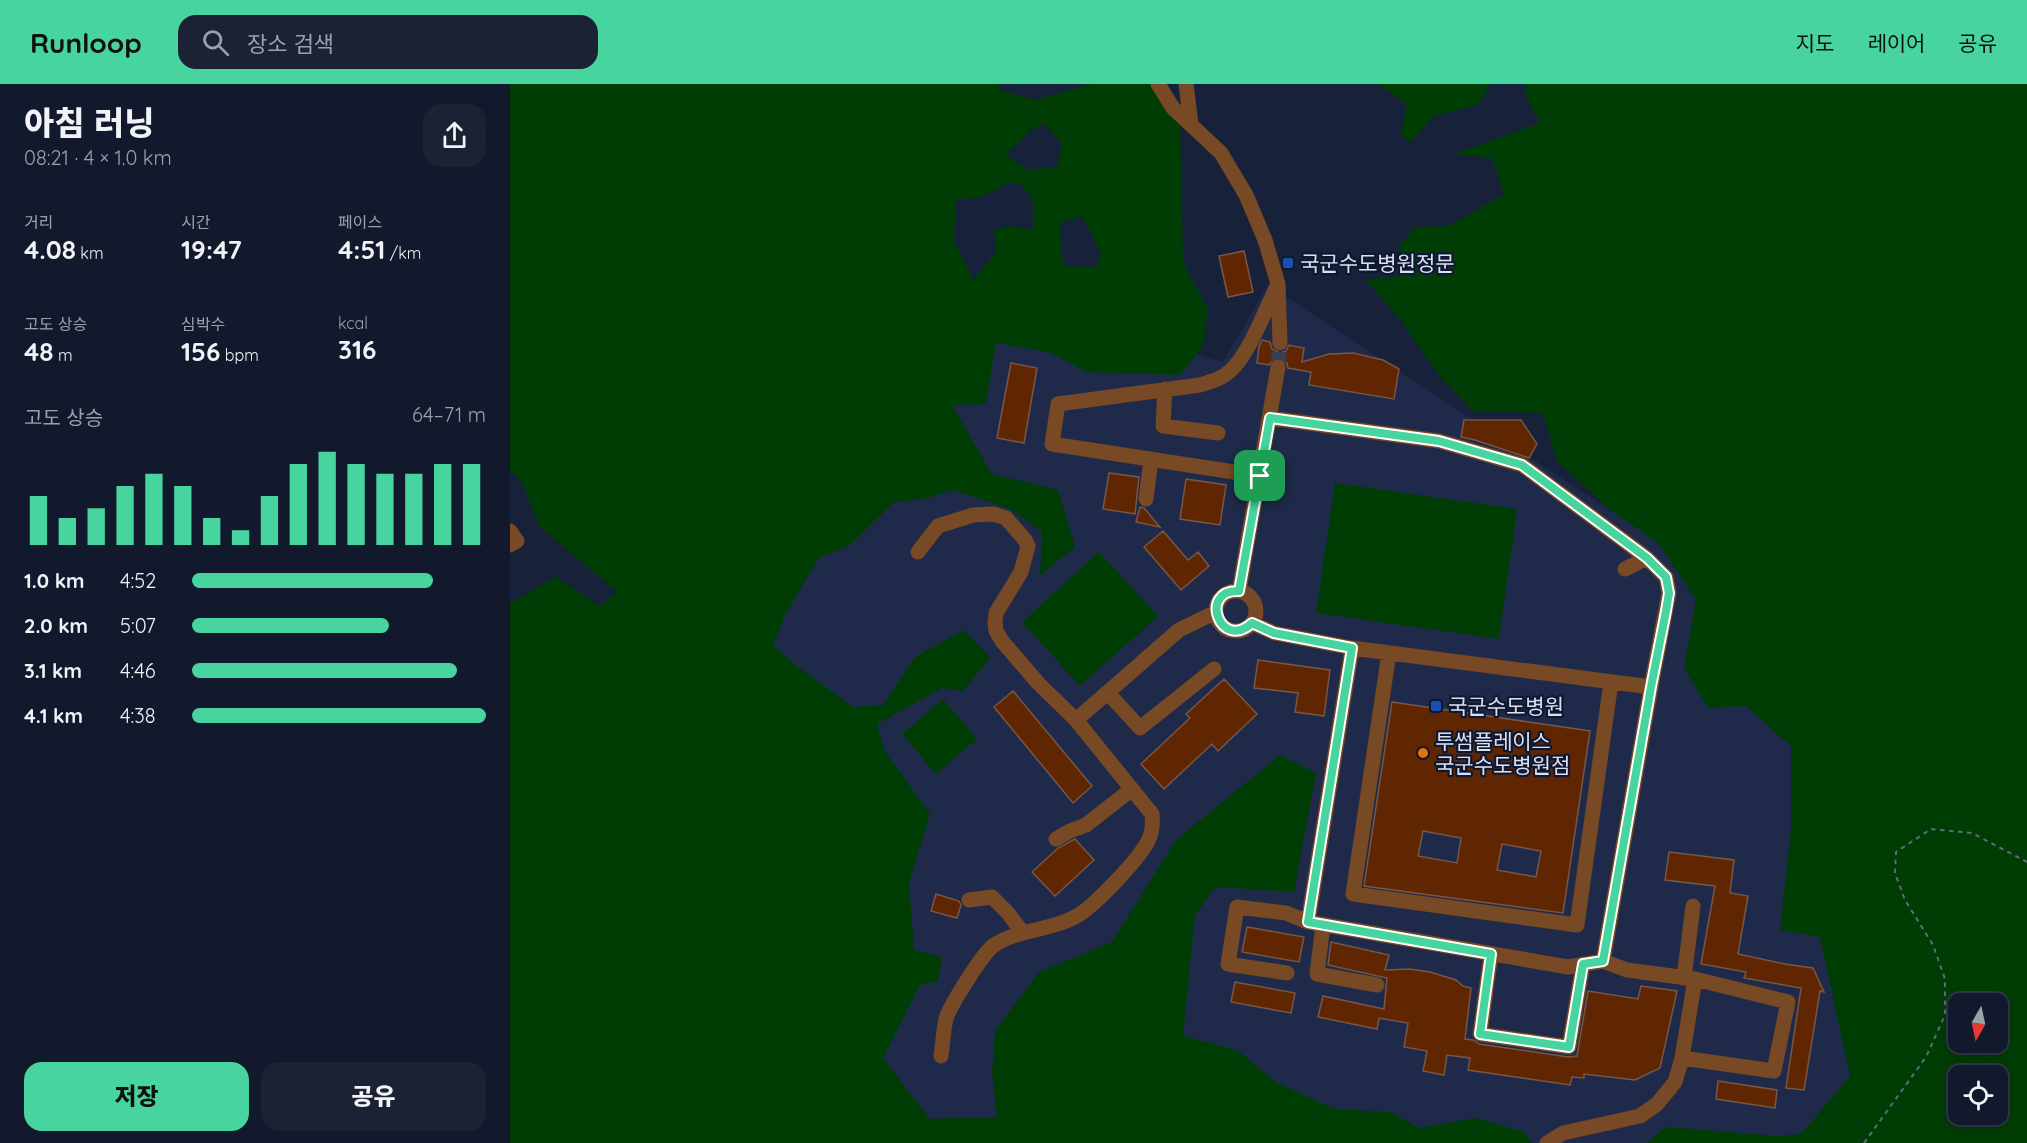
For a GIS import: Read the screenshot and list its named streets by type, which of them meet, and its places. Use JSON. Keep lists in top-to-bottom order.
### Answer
{
  "places": {
    "transit": ["국군수도병원정문", "국군수도병원"],
    "other": ["투썸플레이스 국군수도병원점"]
  },
  "north": "bottom",
  "page": {
    "header": "Runloop",
    "search": "장소 검색",
    "nav": ["지도", "레이어", "공유"],
    "heading": ["아침 러닝", "08:21 · 4 × 1.0 km"],
    "stats": [
      ["거리", "4.08 km"],
      ["시간", "19:47"],
      ["페이스", "4:51 /km"],
      ["고도 상승", "48 m"],
      ["심박수", "156 bpm"],
      ["kcal", "316"]
    ],
    "chart": ["고도 상승", "64–71 m"],
    "list": [
      {
        "name": "1.0 km",
        "note": "4:52"
      },
      {
        "name": "2.0 km",
        "note": "5:07"
      },
      {
        "name": "3.1 km",
        "note": "4:46"
      },
      {
        "name": "4.1 km",
        "note": "4:38"
      }
    ],
    "buttons": ["저장", "공유"]
  }
}
